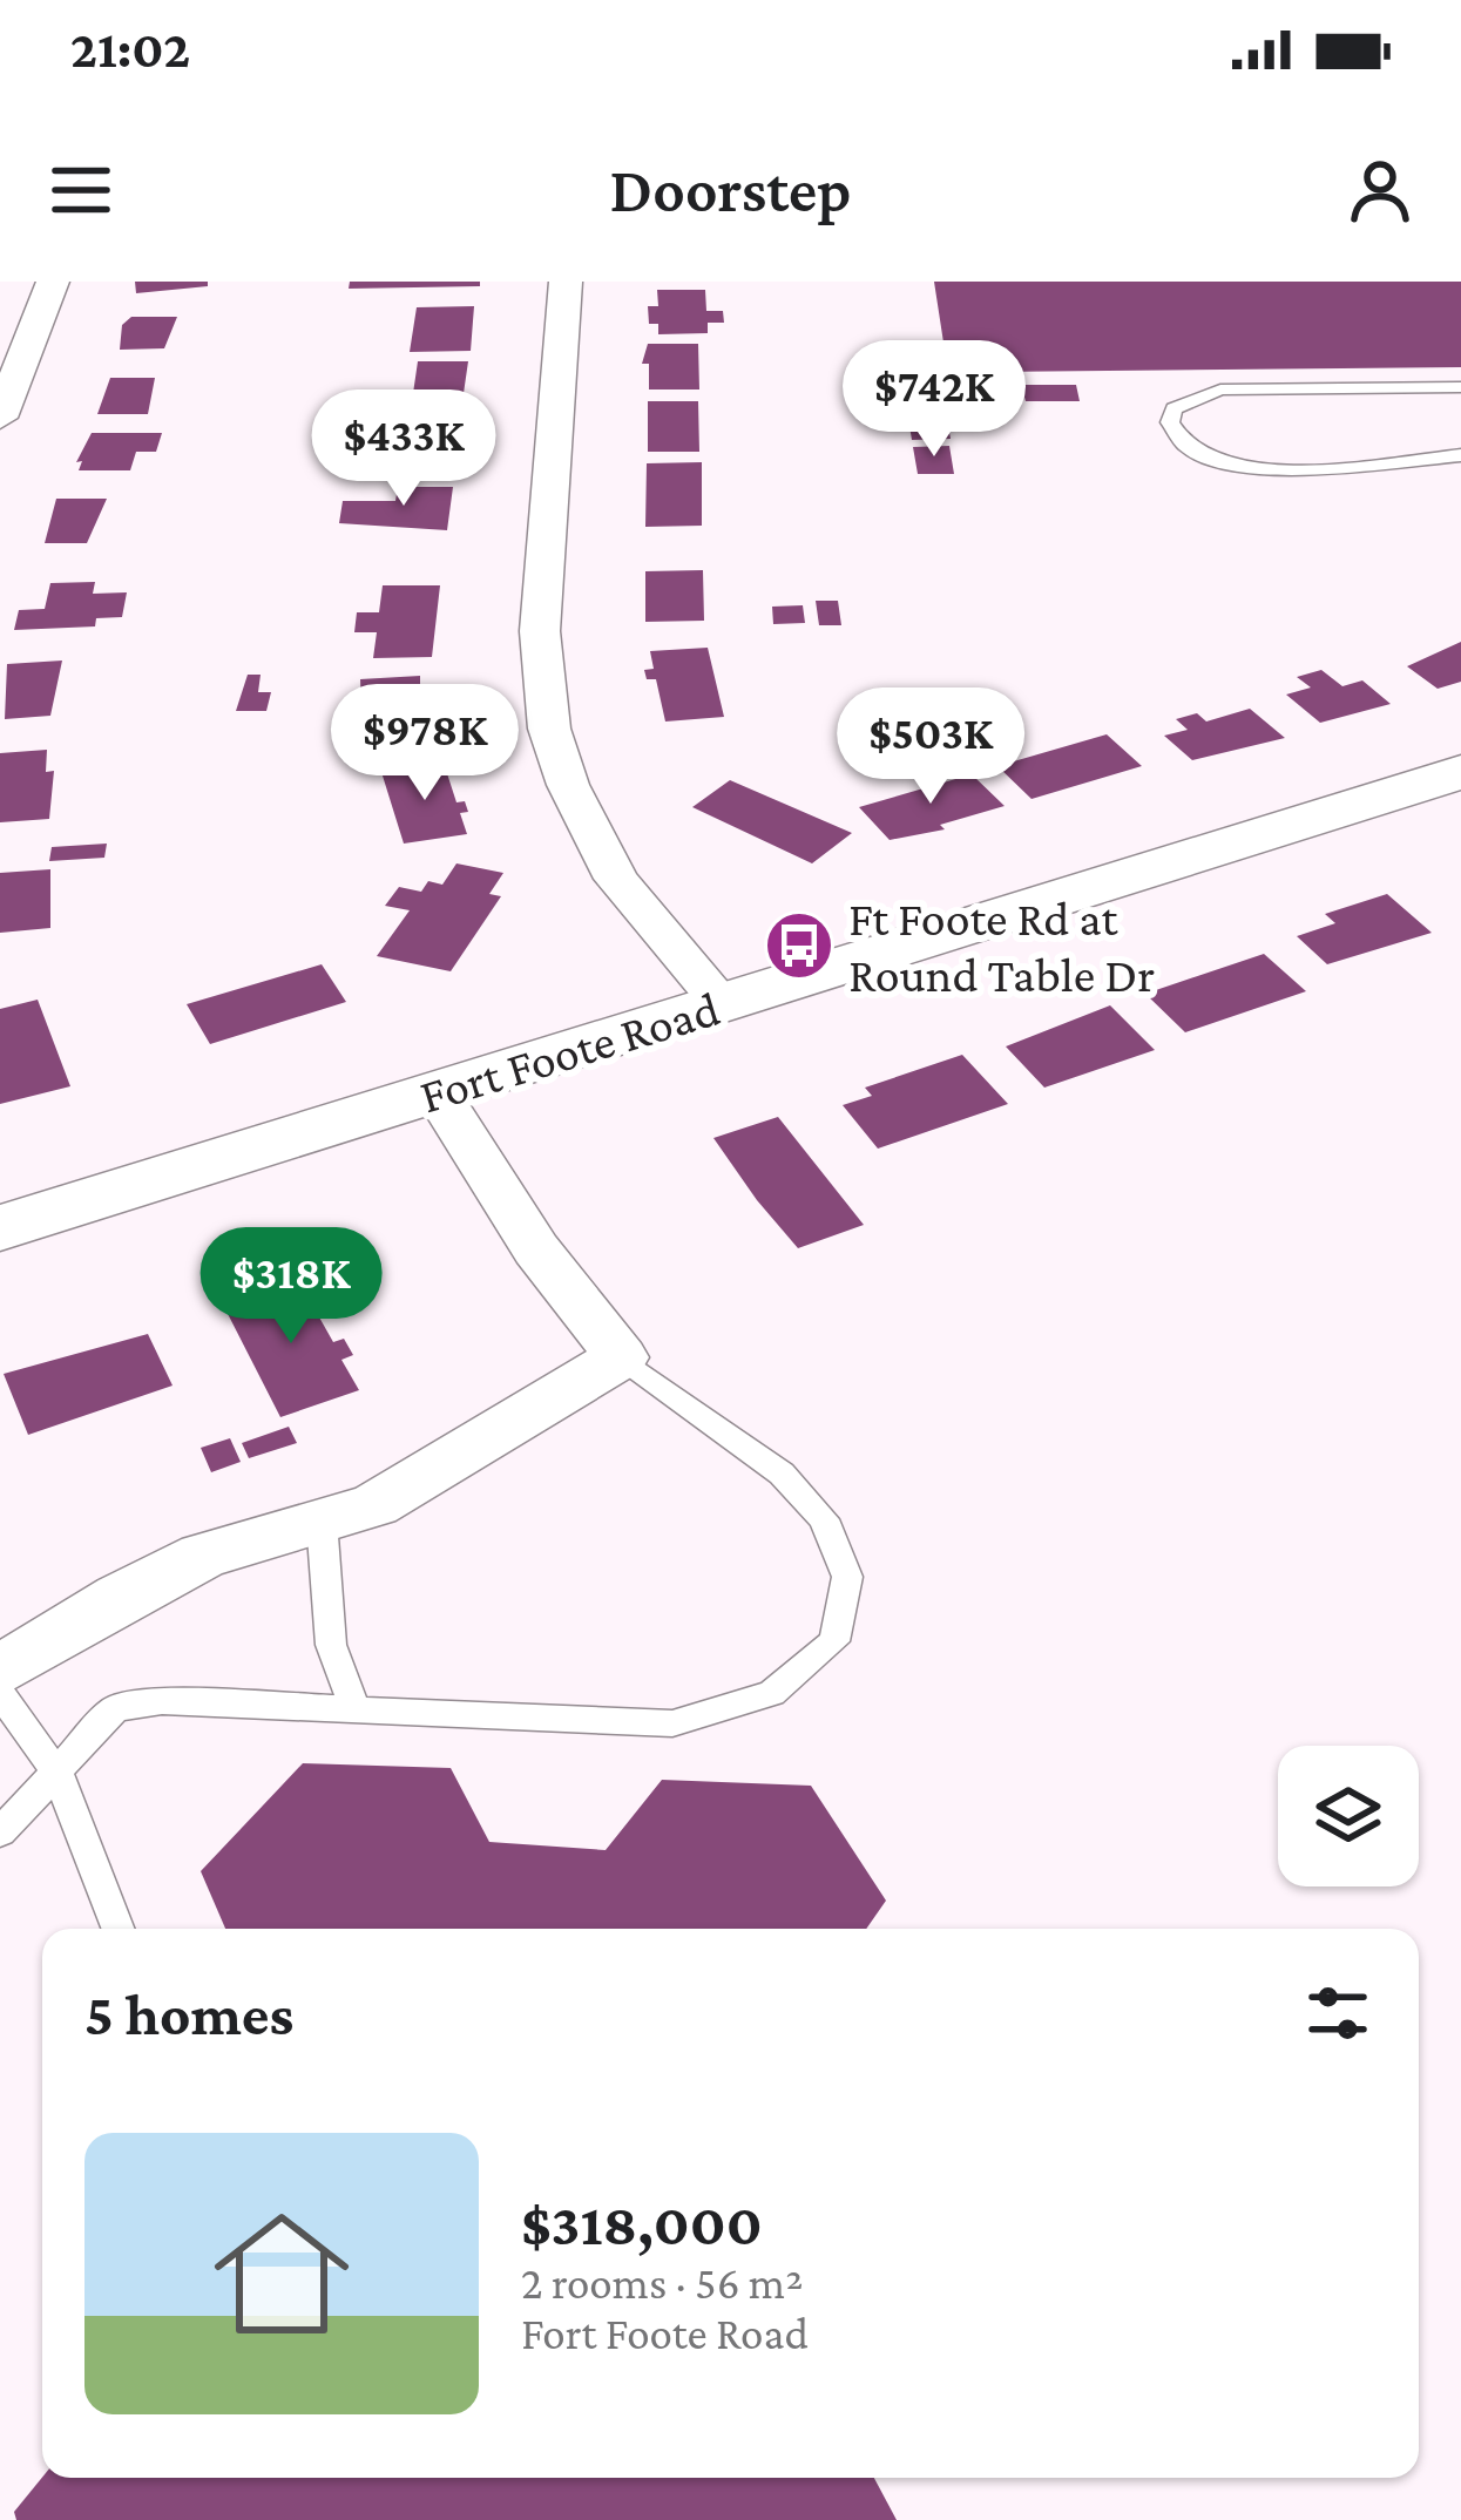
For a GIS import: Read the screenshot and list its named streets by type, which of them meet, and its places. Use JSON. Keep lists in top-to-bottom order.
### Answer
{
  "streets": {
    "street": ["Fort Foote Road"]
  },
  "places": {
    "bus stop": ["Ft Foote Rd at Round Table Dr"]
  },
  "page": {
    "status": "21:02",
    "header": "Doorstep",
    "price": [
      "$742K",
      "$433K",
      "$978K",
      "$503K",
      "$318K"
    ],
    "heading": "5 homes",
    "list": [
      {
        "name": "$318,000",
        "note": "2 rooms · 56 m² · Fort Foote Road"
      }
    ]
  }
}
